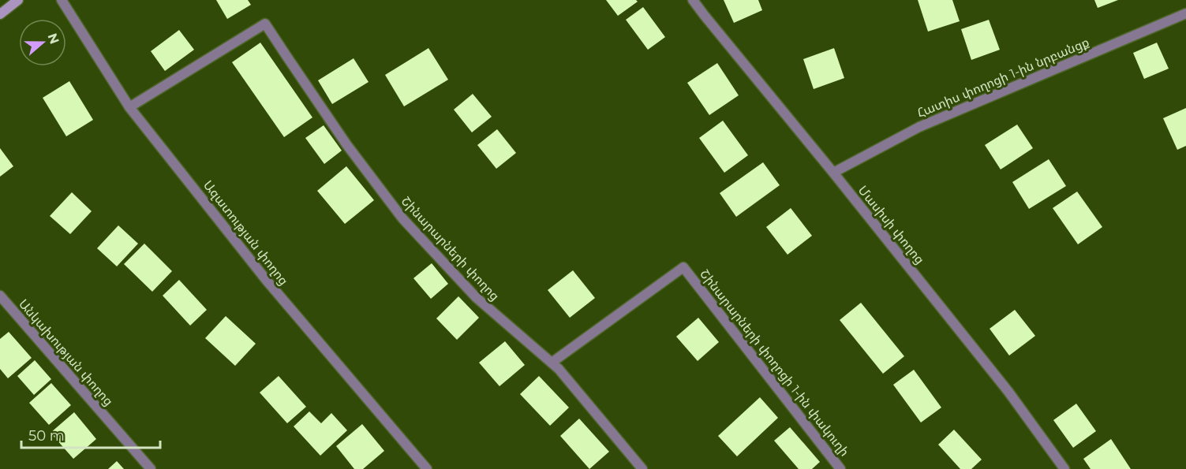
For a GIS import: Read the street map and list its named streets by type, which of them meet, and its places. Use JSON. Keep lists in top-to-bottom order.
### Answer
{
  "streets": {
    "street": [
      "Հատիս փողոցի 1-ին նրբանցք",
      "Մասիսի փողոց",
      "Ազատության փողոց",
      "Շինարարների փողոց",
      "Անկախության փողոց",
      "Շինարարների փողոցի 1-ին փակուղի"
    ]
  },
  "crossings": [
    ["Հատիս փողոցի 1-ին նրբանցք", "Մասիսի փողոց"],
    ["Ազատության փողոց", "Շինարարների փողոց"],
    ["Շինարարների փողոց", "Շինարարների փողոցի 1-ին փակուղի"]
  ],
  "scale_bar": "50 m",
  "north": "right"
}
